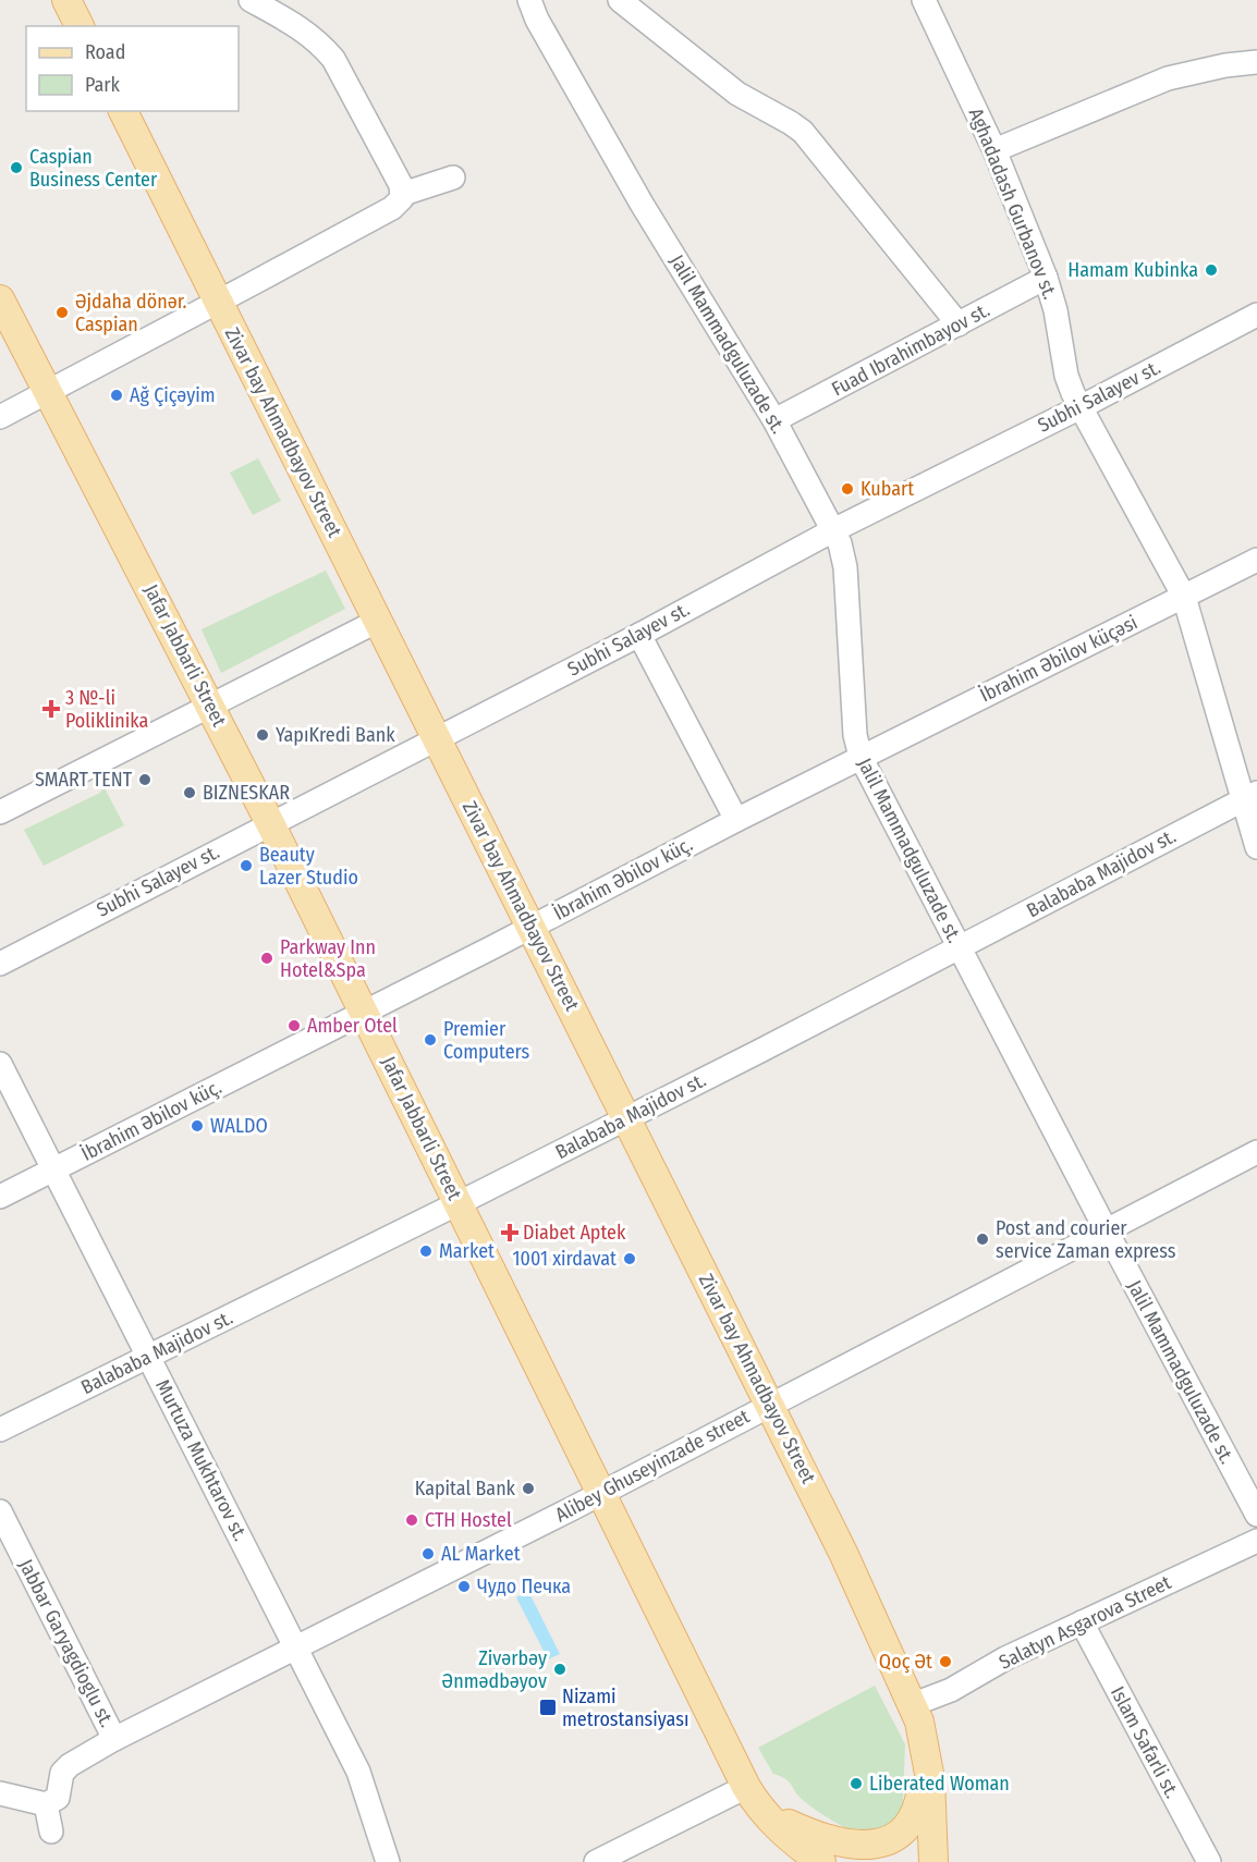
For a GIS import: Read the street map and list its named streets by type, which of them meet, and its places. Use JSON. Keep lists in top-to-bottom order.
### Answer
{
  "streets": {
    "main road": ["Zivar bay Ahmadbayov Street", "Jafar Jabbarli Street"],
    "street": [
      "Aghadadash Gurbanov st.",
      "Jalil Mammadguluzade st.",
      "Fuad Ibrahimbayov st.",
      "Subhi Salayev st.",
      "İbrahim Əbilov küçəsi",
      "Balababa Majidov st.",
      "İbrahim Əbilov küç.",
      "Murtuza Mukhtarov st.",
      "Alibey Ghuseyinzade street",
      "Salatyn Asgarova Street",
      "Jabbar Garyagdioglu st.",
      "Islam Safarli st."
    ]
  },
  "crossings": [
    ["Aghadadash Gurbanov st.", "Fuad Ibrahimbayov st."],
    ["Aghadadash Gurbanov st.", "Subhi Salayev st."],
    ["Aghadadash Gurbanov st.", "İbrahim Əbilov küçəsi"],
    ["Aghadadash Gurbanov st.", "Balababa Majidov st."],
    ["Jalil Mammadguluzade st.", "Fuad Ibrahimbayov st."],
    ["Jalil Mammadguluzade st.", "Subhi Salayev st."],
    ["Jalil Mammadguluzade st.", "İbrahim Əbilov küçəsi"],
    ["Jalil Mammadguluzade st.", "Balababa Majidov st."],
    ["Jalil Mammadguluzade st.", "İbrahim Əbilov küç."],
    ["Jalil Mammadguluzade st.", "Alibey Ghuseyinzade street"],
    ["Subhi Salayev st.", "Zivar bay Ahmadbayov Street"],
    ["Subhi Salayev st.", "Jafar Jabbarli Street"],
    ["Zivar bay Ahmadbayov Street", "Balababa Majidov st."],
    ["Zivar bay Ahmadbayov Street", "İbrahim Əbilov küç."],
    ["Zivar bay Ahmadbayov Street", "Alibey Ghuseyinzade street"],
    ["Zivar bay Ahmadbayov Street", "Salatyn Asgarova Street"],
    ["Jafar Jabbarli Street", "Balababa Majidov st."],
    ["Jafar Jabbarli Street", "İbrahim Əbilov küç."],
    ["Jafar Jabbarli Street", "Alibey Ghuseyinzade street"],
    ["İbrahim Əbilov küçəsi", "İbrahim Əbilov küç."],
    ["Balababa Majidov st.", "Murtuza Mukhtarov st."],
    ["İbrahim Əbilov küç.", "Murtuza Mukhtarov st."],
    ["Murtuza Mukhtarov st.", "Alibey Ghuseyinzade street"],
    ["Alibey Ghuseyinzade street", "Jabbar Garyagdioglu st."],
    ["Salatyn Asgarova Street", "Islam Safarli st."]
  ],
  "places": {
    "other": [
      "Caspian Business Center",
      "Hamam Kubinka",
      "Əjdaha dönər. Caspian",
      "Ağ Çiçəyim",
      "Kubart",
      "YapıKredi Bank",
      "SMART TENT",
      "BIZNESKAR",
      "Beauty Lazer Studio",
      "Parkway Inn Hotel&Spa",
      "Amber Otel",
      "Premier Computers",
      "WALDO",
      "Post and courier service Zaman express",
      "Market",
      "1001 xirdavat",
      "Kapital Bank",
      "CTH Hostel",
      "AL Market",
      "Чудо Печка",
      "Qoç Ət",
      "Zivərbəy Ənmədbəyov",
      "Liberated Woman"
    ],
    "health": ["3 №-li Poliklinika", "Diabet Aptek"],
    "transit": ["Nizami metrostansiyası"]
  },
  "legend": ["Road", "Park"]
}
